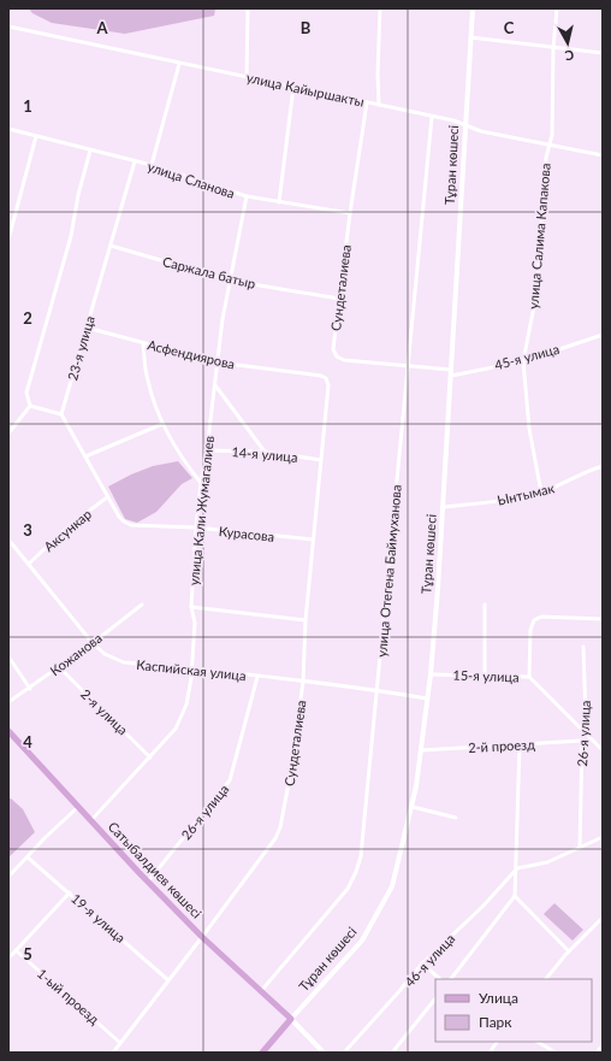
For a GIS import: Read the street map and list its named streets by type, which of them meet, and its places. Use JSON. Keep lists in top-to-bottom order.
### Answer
{
  "streets": {
    "main road": ["Тұран көшесі", "Сатыбалдиев көшесі"],
    "street": [
      "улица Кайыршакты",
      "улица Сланова",
      "улица Салима Капакова",
      "Саржала батыр",
      "Сундеталиева",
      "23-я улица",
      "Асфендиярова",
      "45-я улица",
      "14-я улица",
      "Ынтымак",
      "улица Кали Жумагалиев",
      "Аксункар",
      "Курасова",
      "улица Отегена Баймуханова",
      "Кожанова",
      "Каспийская улица",
      "15-я улица",
      "2-я улица",
      "26-я улица",
      "2-й проезд",
      "19-я улица",
      "46-я улица",
      "1-ый проезд"
    ]
  },
  "crossings": [
    ["улица Кайыршакты", "Тұран көшесі"],
    ["улица Кайыршакты", "улица Салима Капакова"],
    ["улица Кайыршакты", "Сундеталиева"],
    ["улица Кайыршакты", "улица Отегена Баймуханова"],
    ["Тұран көшесі", "Сундеталиева"],
    ["Тұран көшесі", "45-я улица"],
    ["Тұран көшесі", "Ынтымак"],
    ["Тұран көшесі", "Каспийская улица"],
    ["Тұран көшесі", "15-я улица"],
    ["Тұран көшесі", "2-й проезд"],
    ["Тұран көшесі", "Сатыбалдиев көшесі"],
    ["улица Сланова", "Сундеталиева"],
    ["улица Сланова", "23-я улица"],
    ["улица Сланова", "улица Кали Жумагалиев"],
    ["улица Салима Капакова", "45-я улица"],
    ["улица Салима Капакова", "Ынтымак"],
    ["Саржала батыр", "Сундеталиева"],
    ["Саржала батыр", "23-я улица"],
    ["Саржала батыр", "улица Кали Жумагалиев"],
    ["Сундеталиева", "Асфендиярова"],
    ["Сундеталиева", "45-я улица"],
    ["Сундеталиева", "14-я улица"],
    ["Сундеталиева", "Курасова"],
    ["Сундеталиева", "улица Отегена Баймуханова"],
    ["Сундеталиева", "Каспийская улица"],
    ["Сундеталиева", "Сатыбалдиев көшесі"],
    ["Сундеталиева", "19-я улица"],
    ["Сундеталиева", "1-ый проезд"],
    ["23-я улица", "Асфендиярова"],
    ["Асфендиярова", "улица Кали Жумагалиев"],
    ["14-я улица", "улица Кали Жумагалиев"],
    ["улица Кали Жумагалиев", "Курасова"],
    ["улица Кали Жумагалиев", "Каспийская улица"],
    ["улица Кали Жумагалиев", "2-я улица"],
    ["улица Кали Жумагалиев", "Сатыбалдиев көшесі"],
    ["Аксункар", "Курасова"],
    ["Аксункар", "Каспийская улица"],
    ["улица Отегена Баймуханова", "Каспийская улица"],
    ["улица Отегена Баймуханова", "Сатыбалдиев көшесі"],
    ["Кожанова", "Каспийская улица"],
    ["Кожанова", "2-я улица"],
    ["Каспийская улица", "26-я улица"],
    ["26-я улица", "2-й проезд"],
    ["26-я улица", "Сатыбалдиев көшесі"]
  ],
  "legend": ["Улица", "Парк"],
  "north": "bottom",
  "grid": {
    "columns": ["A", "B", "C"],
    "rows": [
      "1",
      "2",
      "3",
      "4",
      "5"
    ]
  }
}
